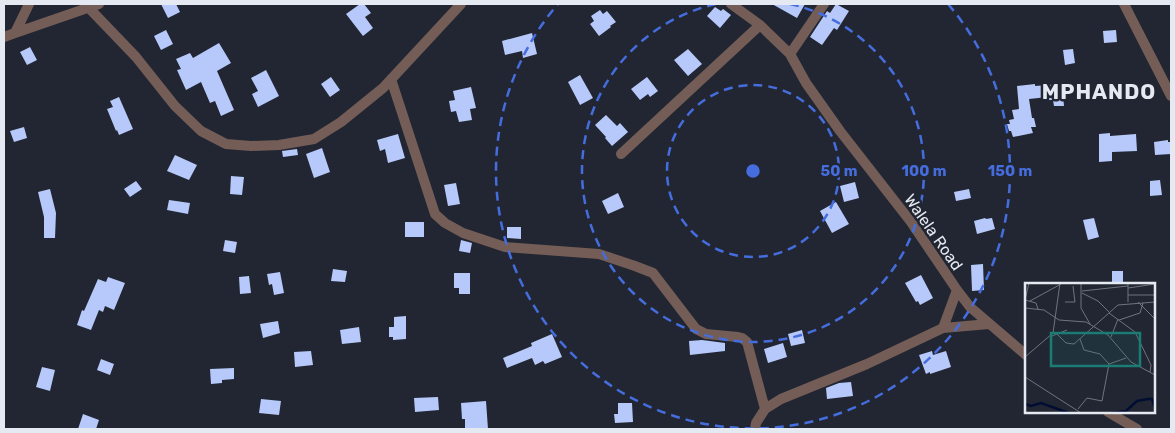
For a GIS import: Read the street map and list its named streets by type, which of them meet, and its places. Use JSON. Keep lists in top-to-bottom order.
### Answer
{
  "streets": {
    "street": ["Walela Road"]
  },
  "districts": ["MPHANDO"],
  "rings": ["50 m", "100 m", "150 m"]
}
